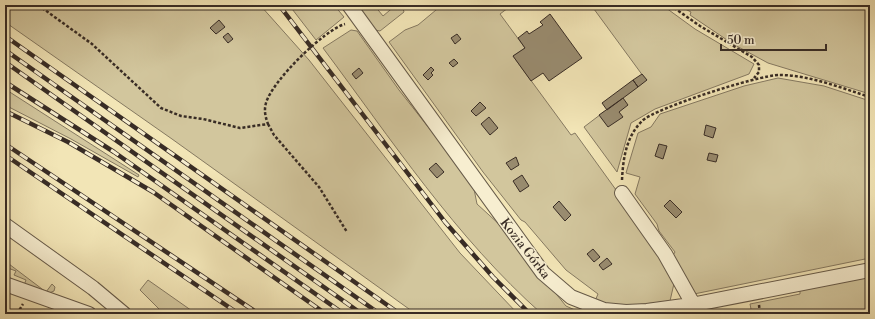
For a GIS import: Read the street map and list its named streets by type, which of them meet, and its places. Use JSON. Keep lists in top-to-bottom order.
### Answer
{
  "streets": {
    "street": ["Kozia Górka"]
  },
  "scale_bar": "50 m"
}
